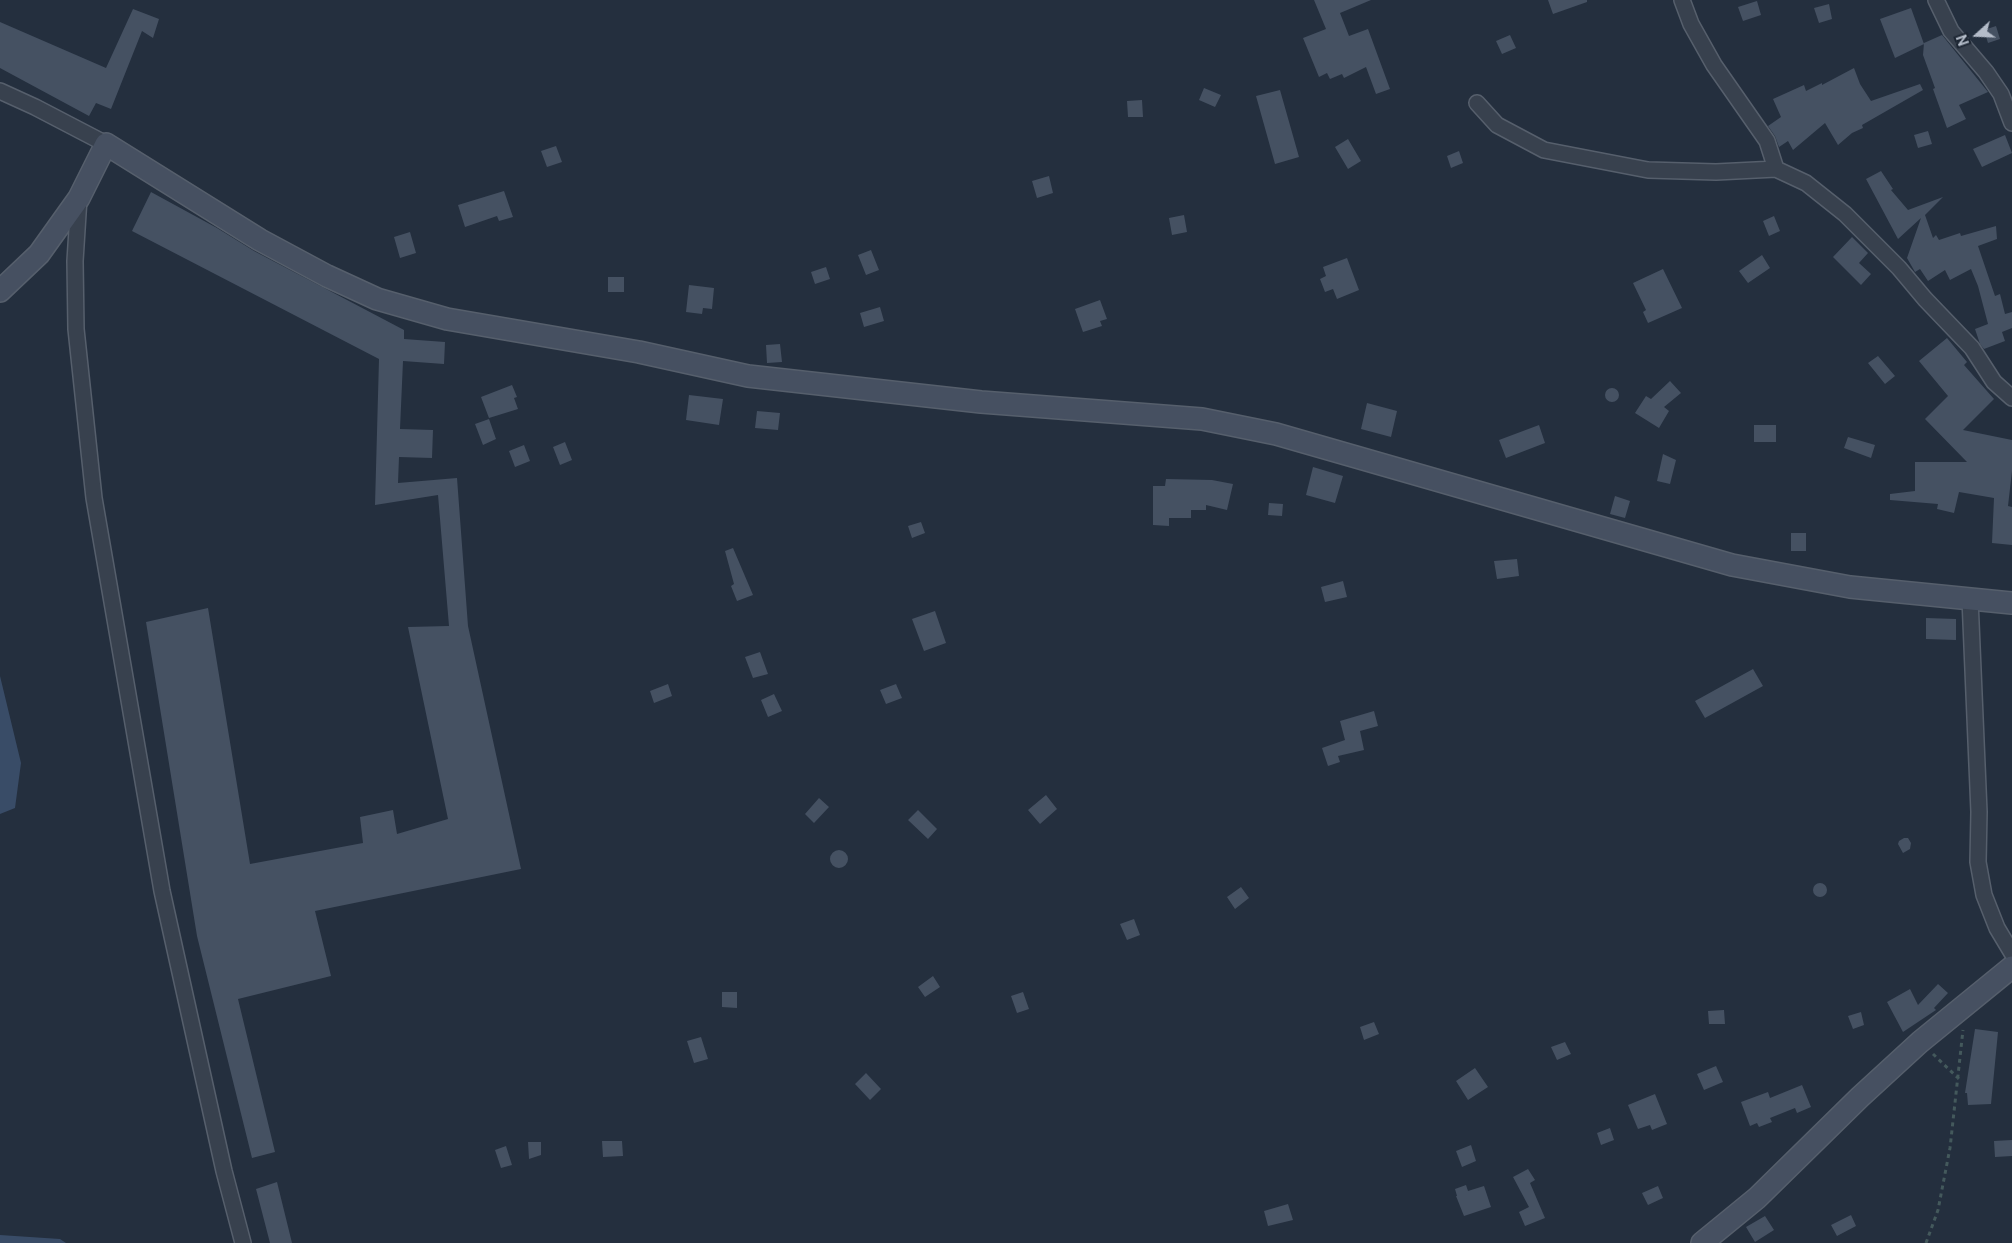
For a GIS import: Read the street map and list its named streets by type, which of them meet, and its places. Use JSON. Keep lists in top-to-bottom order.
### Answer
{
  "north": "left"
}
